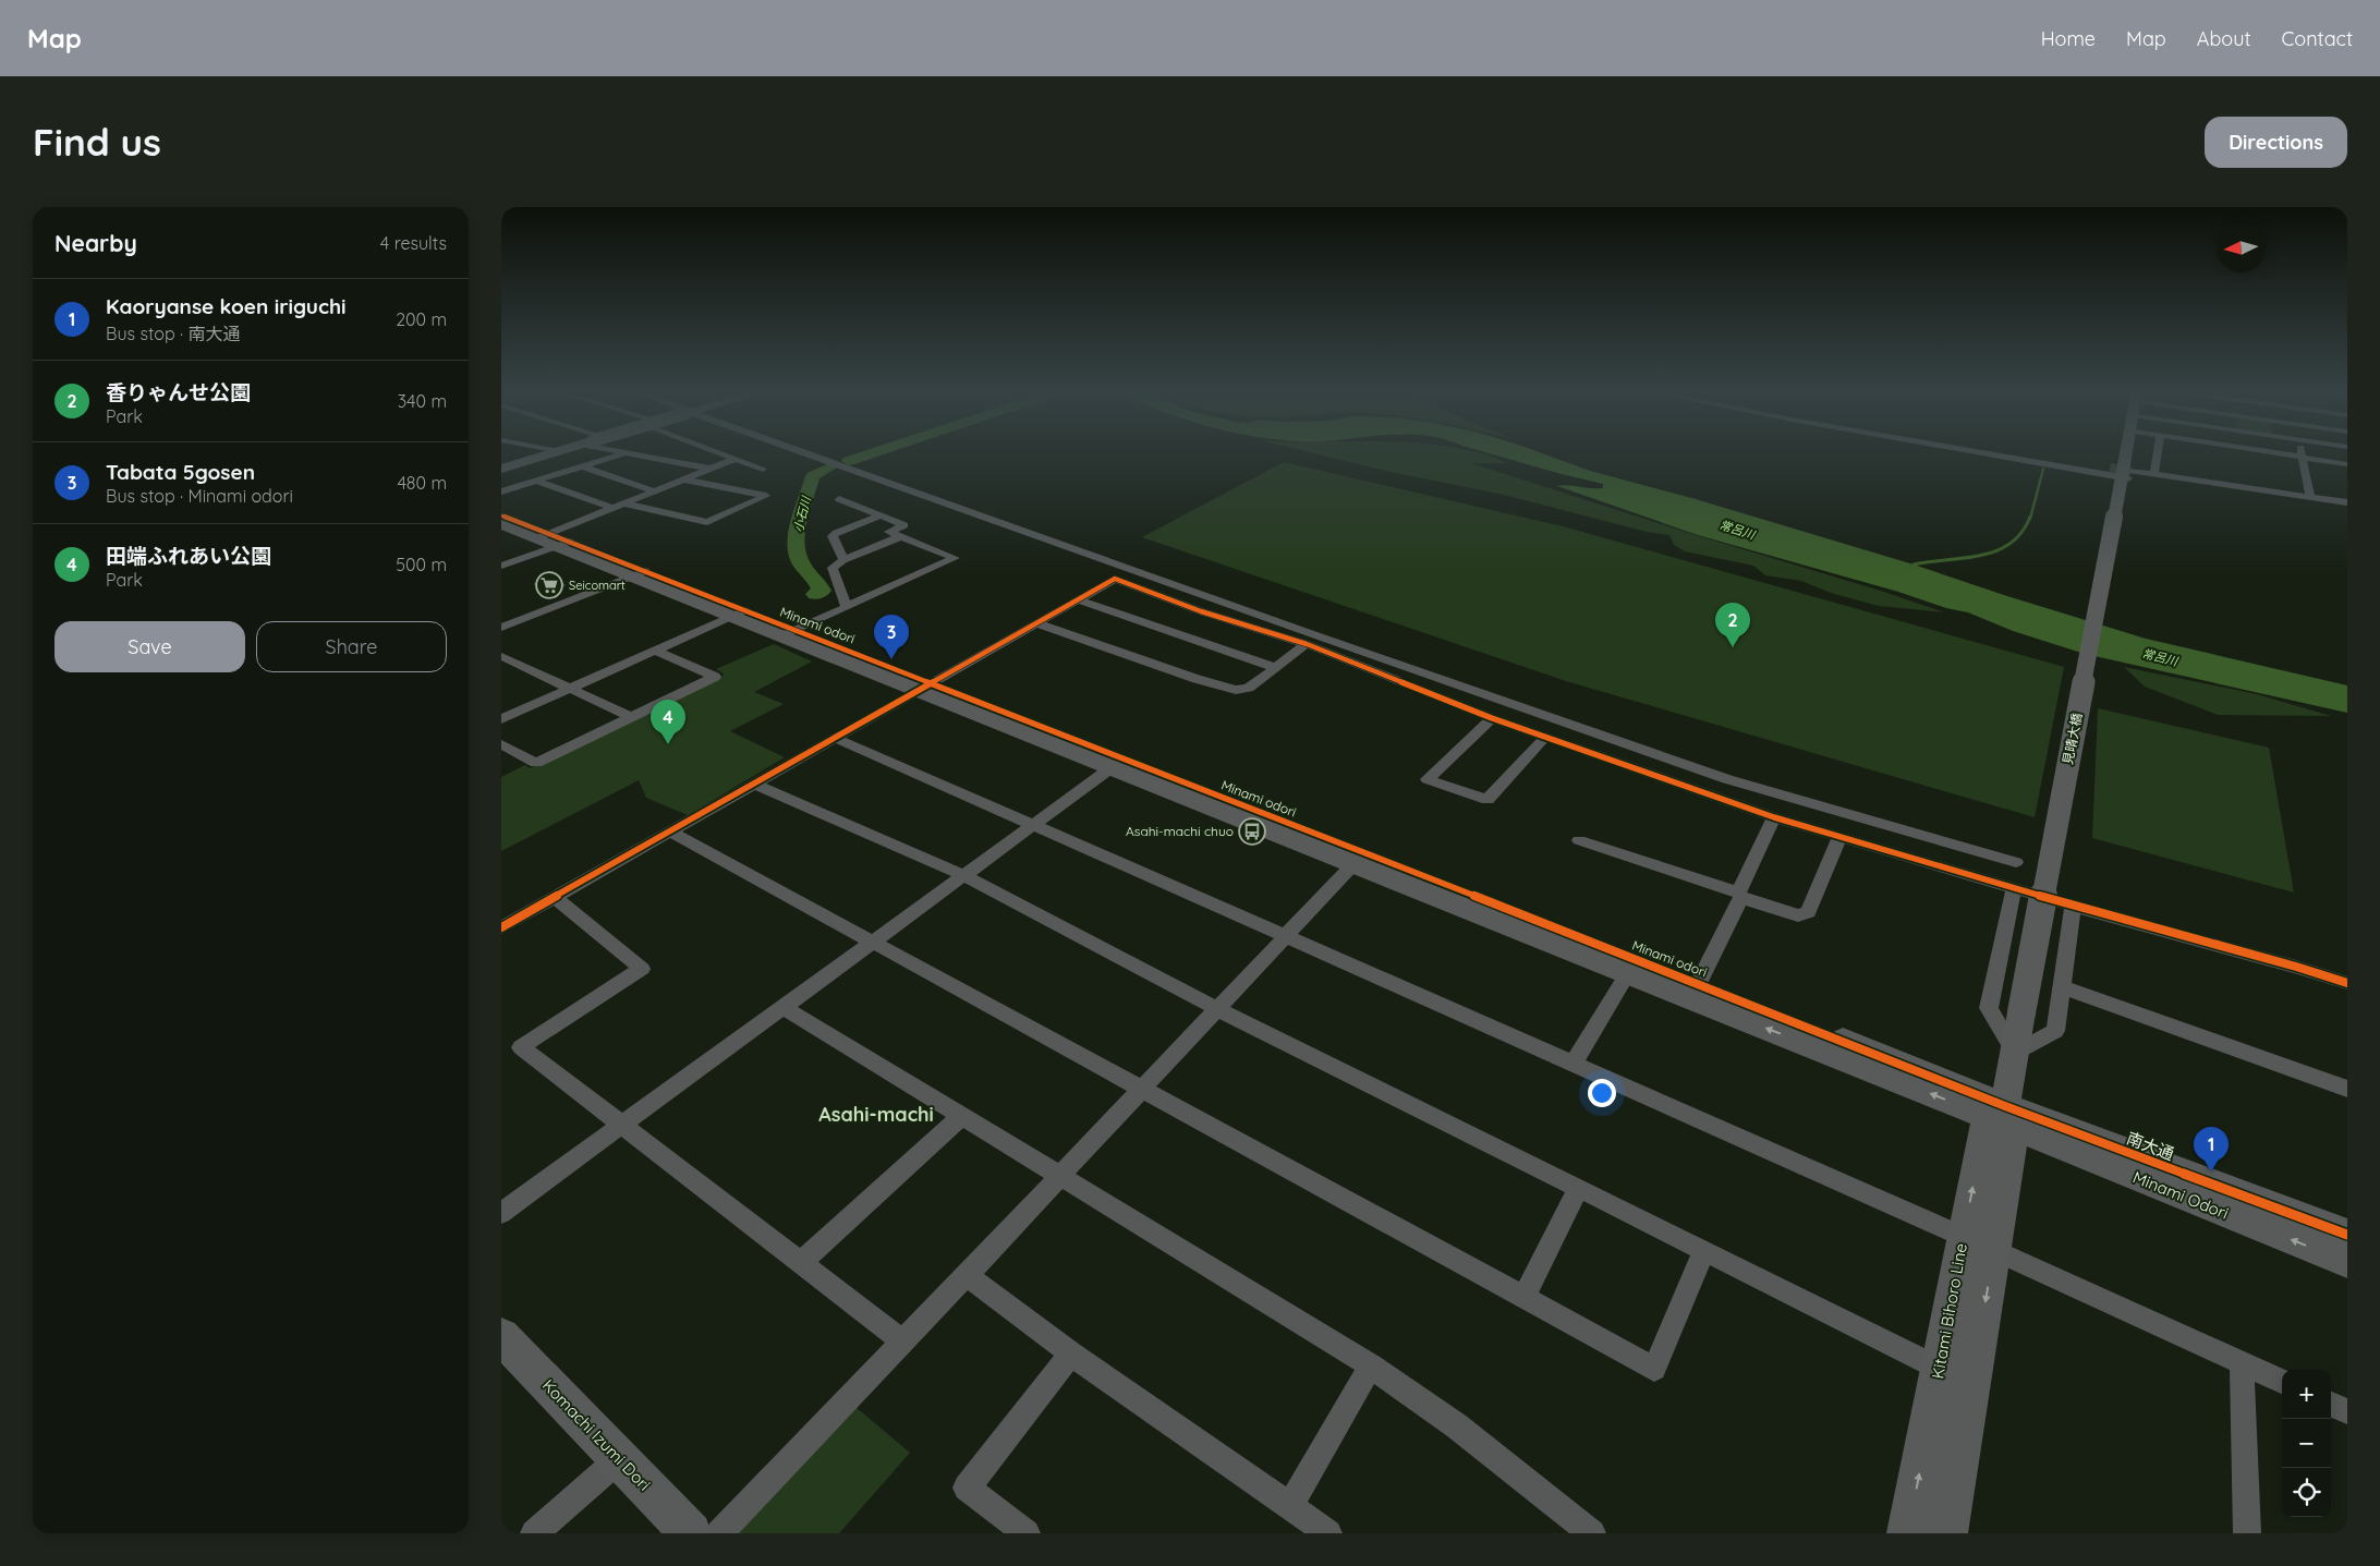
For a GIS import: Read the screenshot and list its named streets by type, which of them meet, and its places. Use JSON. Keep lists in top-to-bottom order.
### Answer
{
  "streets": {
    "street": [
      "Minami odori",
      "見晴大橋",
      "南大通",
      "Minami Odori",
      "Kitami Bihoro Line",
      "Komachi Izumi Dori"
    ]
  },
  "crossings": [
    ["Minami odori", "南大通"],
    ["Minami odori", "Minami Odori"],
    ["Minami odori", "Kitami Bihoro Line"],
    ["見晴大橋", "Kitami Bihoro Line"],
    ["南大通", "Minami Odori"],
    ["南大通", "Kitami Bihoro Line"],
    ["Minami Odori", "Kitami Bihoro Line"]
  ],
  "districts": ["Asahi-machi"],
  "water": ["小石川", "常呂川"],
  "places": {
    "supermarket": ["Seicomart"],
    "bus stop": ["Asahi-machi chuo"]
  },
  "north": "left",
  "page": {
    "header": "Map",
    "nav": [
      "Home",
      "Map",
      "About",
      "Contact"
    ],
    "buttons": [
      "Directions",
      ["Save", "Share"]
    ],
    "title": "Find us",
    "heading": ["Nearby", "4 results"],
    "list": [
      {
        "mark": "1",
        "name": "Kaoryanse koen iriguchi",
        "note": "Bus stop · 南大通",
        "value": "200 m"
      },
      {
        "mark": "2",
        "name": "香りゃんせ公園",
        "note": "Park",
        "value": "340 m"
      },
      {
        "mark": "3",
        "name": "Tabata 5gosen",
        "note": "Bus stop · Minami odori",
        "value": "480 m"
      },
      {
        "mark": "4",
        "name": "田端ふれあい公園",
        "note": "Park",
        "value": "500 m"
      }
    ],
    "pins": [
      "2",
      "3",
      "4",
      "1"
    ],
    "map_buttons": ["+", "−"]
  }
}
